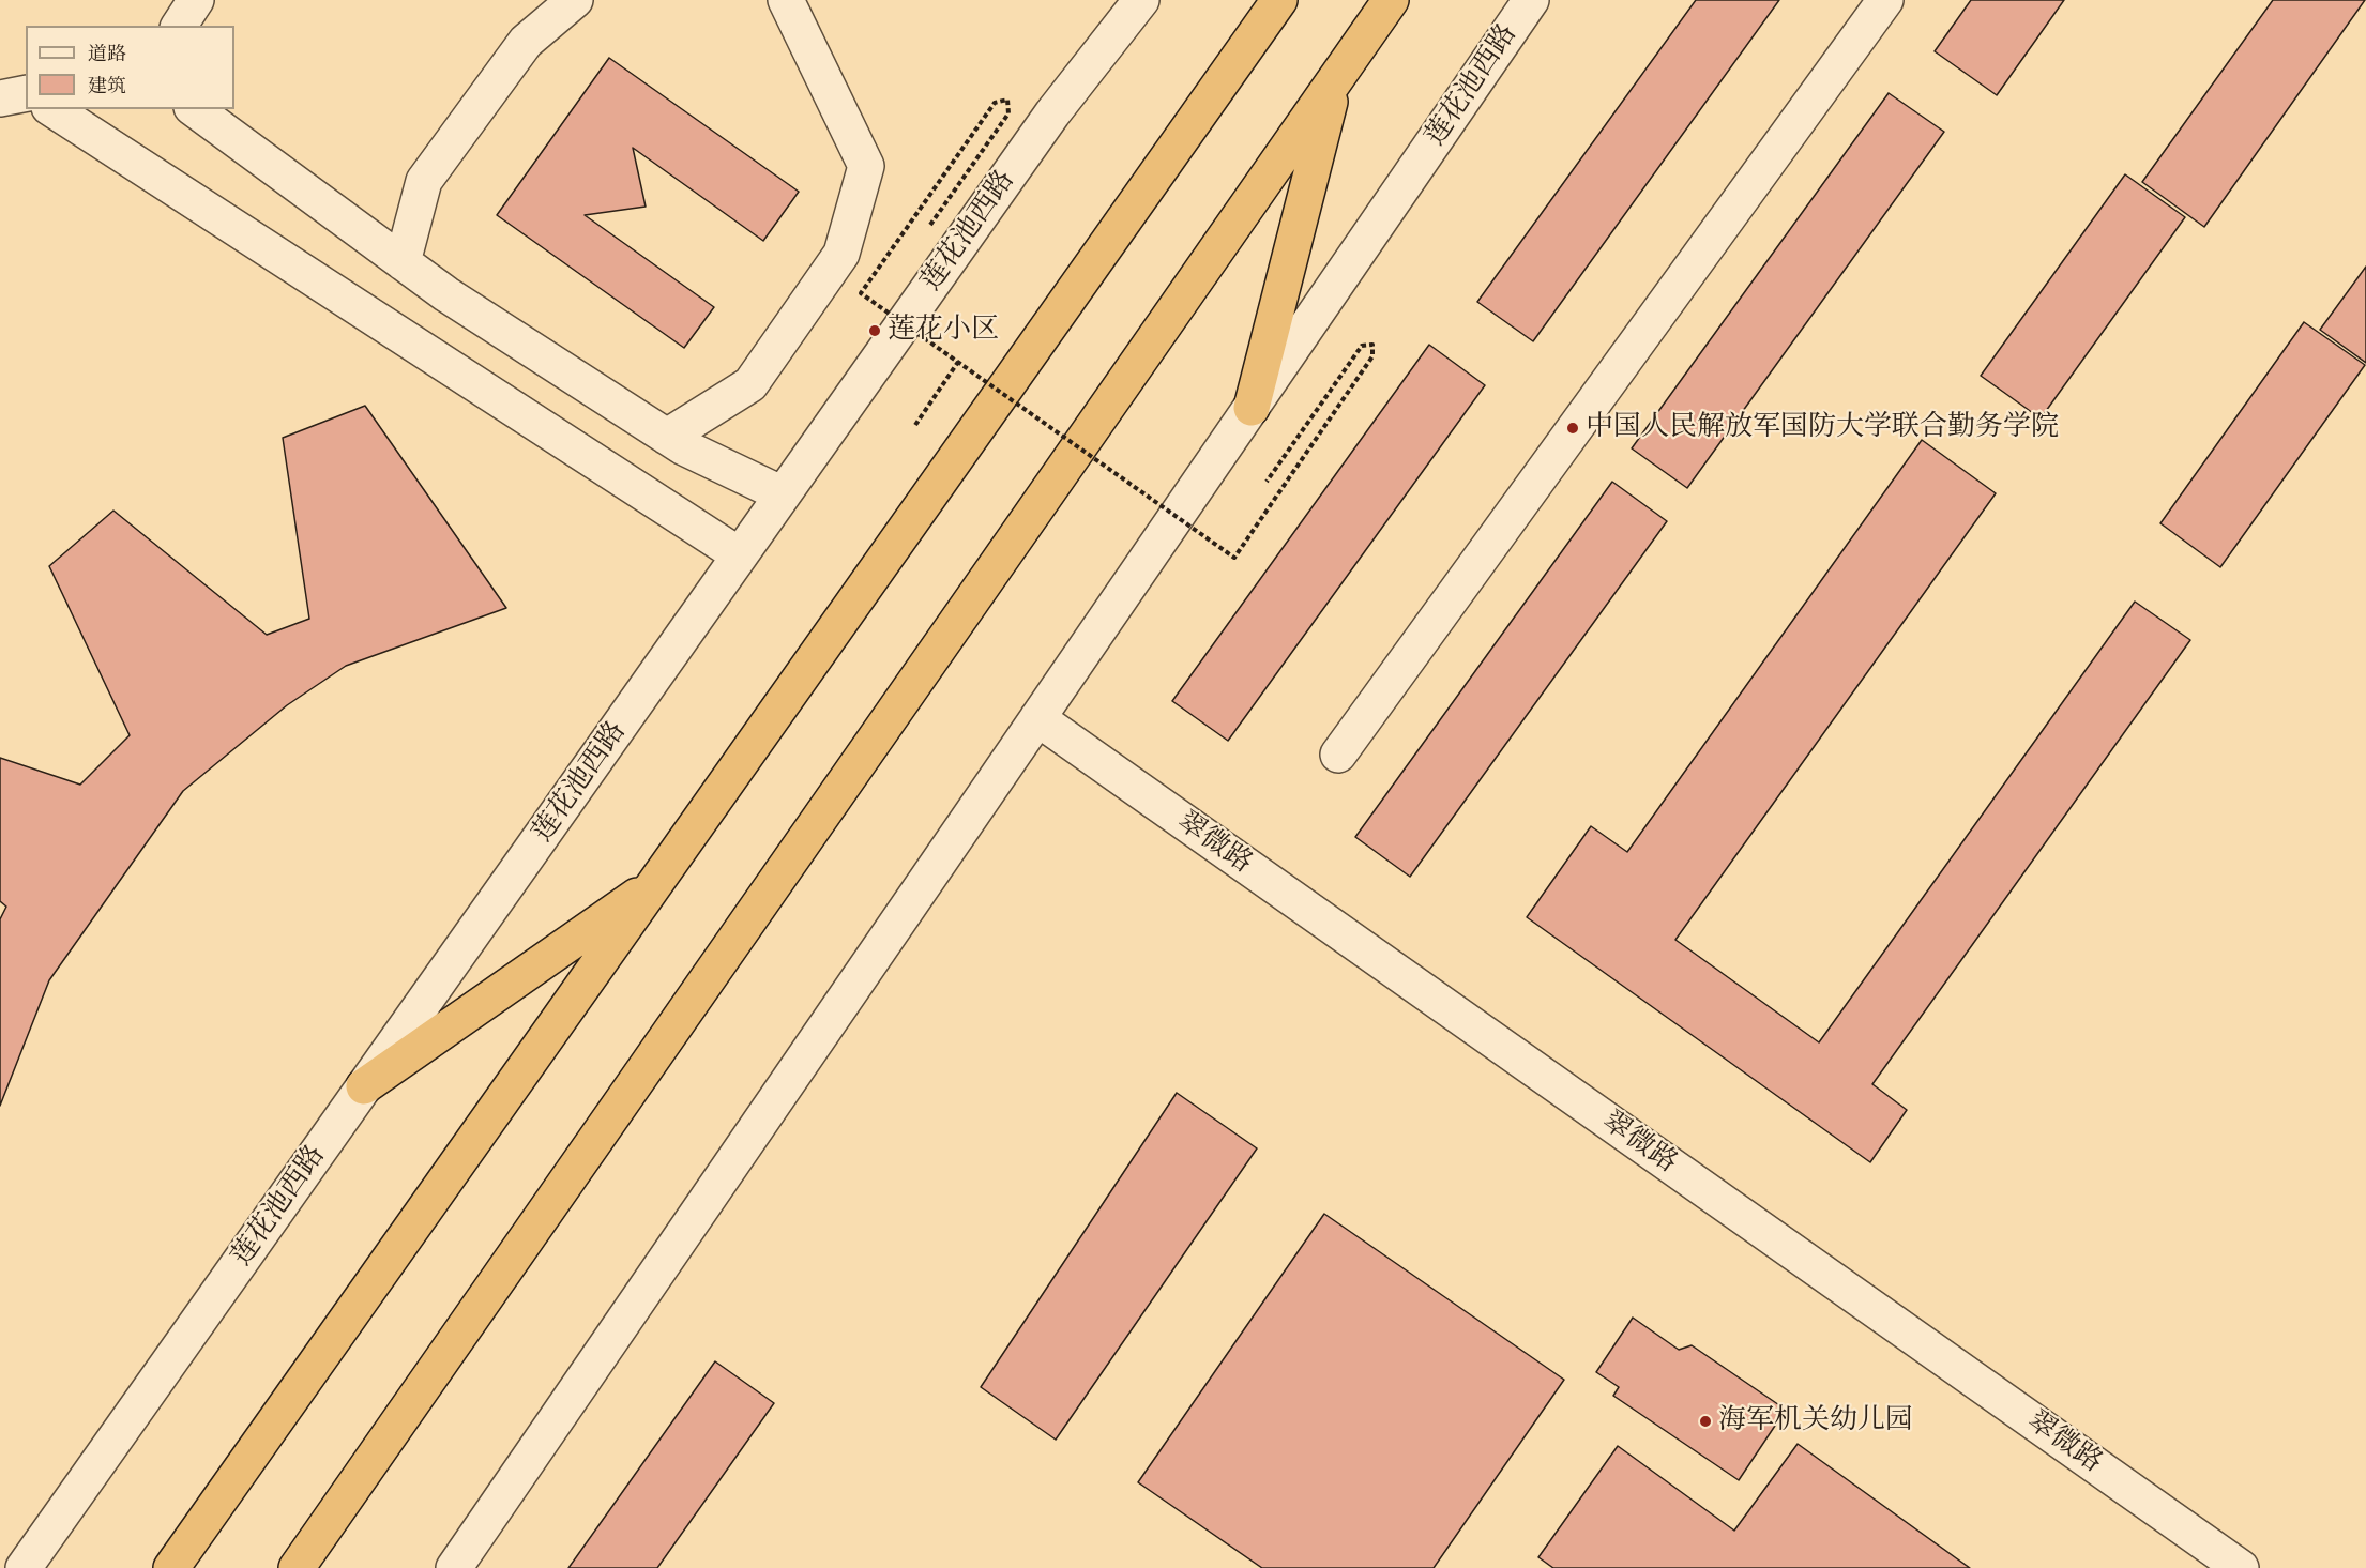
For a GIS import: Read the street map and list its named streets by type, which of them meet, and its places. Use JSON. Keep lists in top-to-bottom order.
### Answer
{
  "streets": {
    "street": ["莲花池西路", "翠微路"]
  },
  "crossings": [
    ["莲花池西路", "翠微路"]
  ],
  "places": ["莲花小区", "中国人民解放军国防大学联合勤务学院", "海军机关幼儿园"],
  "legend": ["道路", "建筑"]
}
